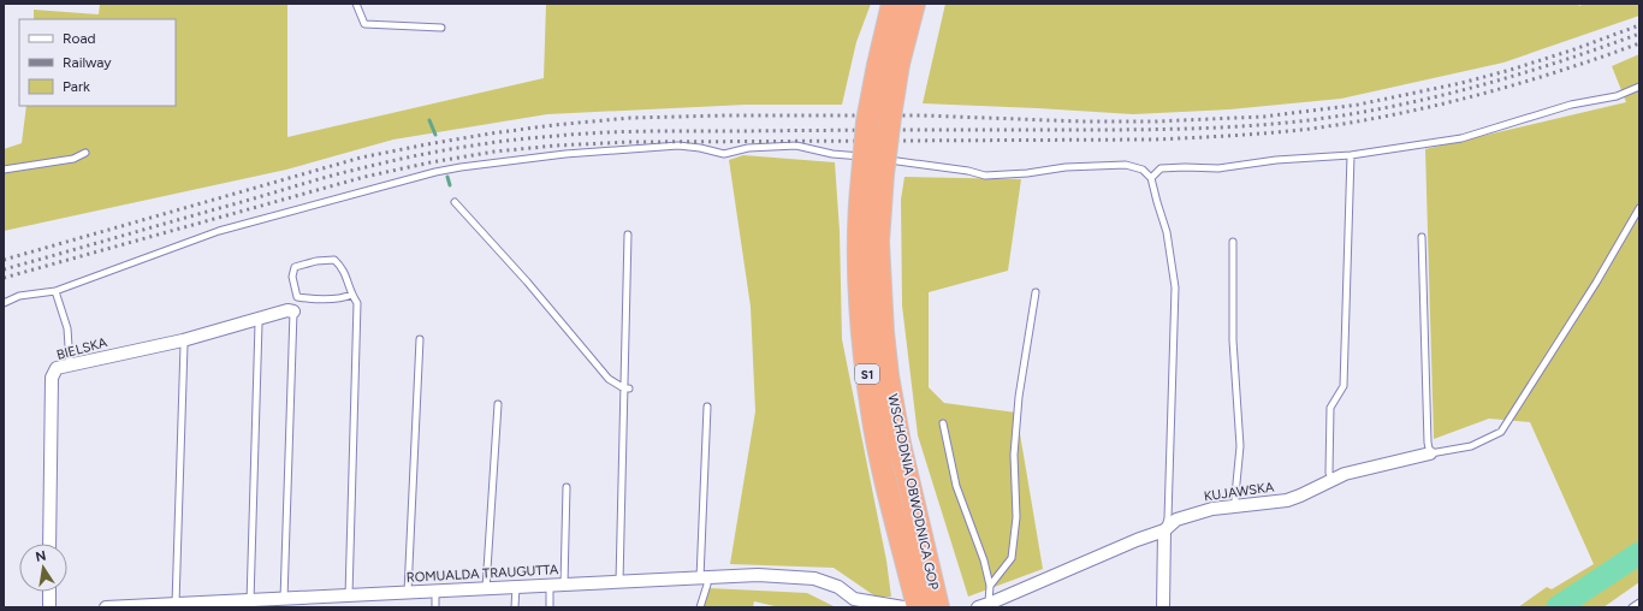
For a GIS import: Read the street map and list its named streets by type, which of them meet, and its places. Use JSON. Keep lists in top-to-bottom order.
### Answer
{
  "streets": {
    "highway": ["S1", "WSCHODNIA OBWODNICA GOP"],
    "street": ["BIELSKA", "KUJAWSKA", "ROMUALDA TRAUGUTTA"]
  },
  "legend": ["Road", "Railway", "Park"],
  "north": "top"
}
